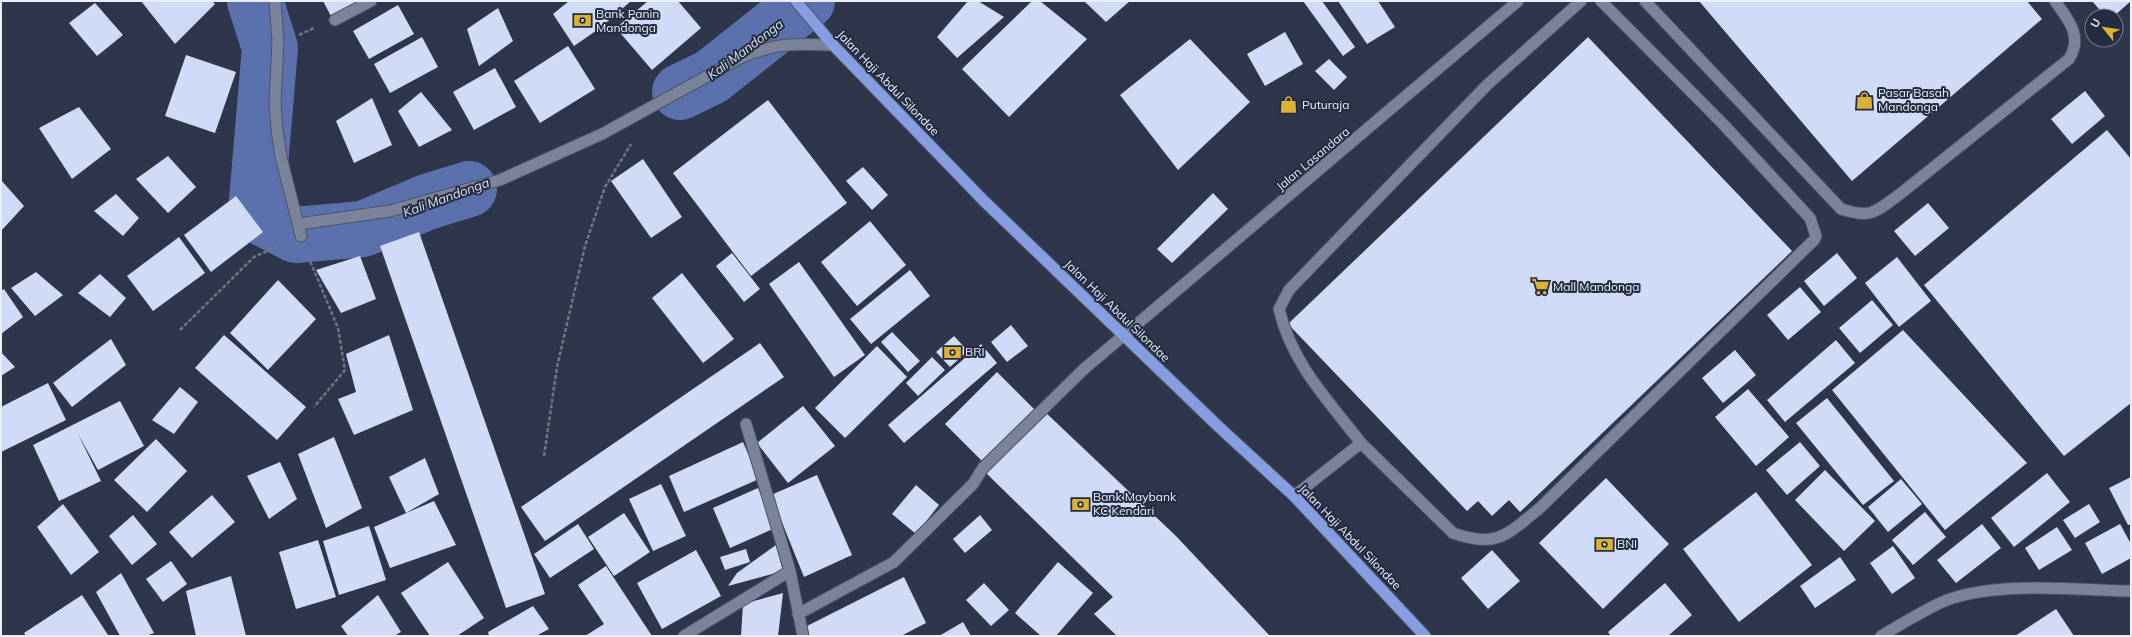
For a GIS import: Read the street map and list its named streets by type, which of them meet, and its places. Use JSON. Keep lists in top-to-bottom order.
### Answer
{
  "streets": {
    "highway": ["Jalan Haji Abdul Silondae"],
    "street": ["Jalan Lasandara"]
  },
  "crossings": [
    ["Jalan Haji Abdul Silondae", "Jalan Lasandara"]
  ],
  "water": ["Kali Mandonga"],
  "places": {
    "bank": [
      "Bank Panin Mandonga",
      "BRI",
      "Bank Maybank KC Kendari",
      "BNI"
    ],
    "shop": ["Pasar Basah Mandonga", "Puturaja"],
    "supermarket": ["Mall Mandonga"]
  },
  "north": "top left"
}
